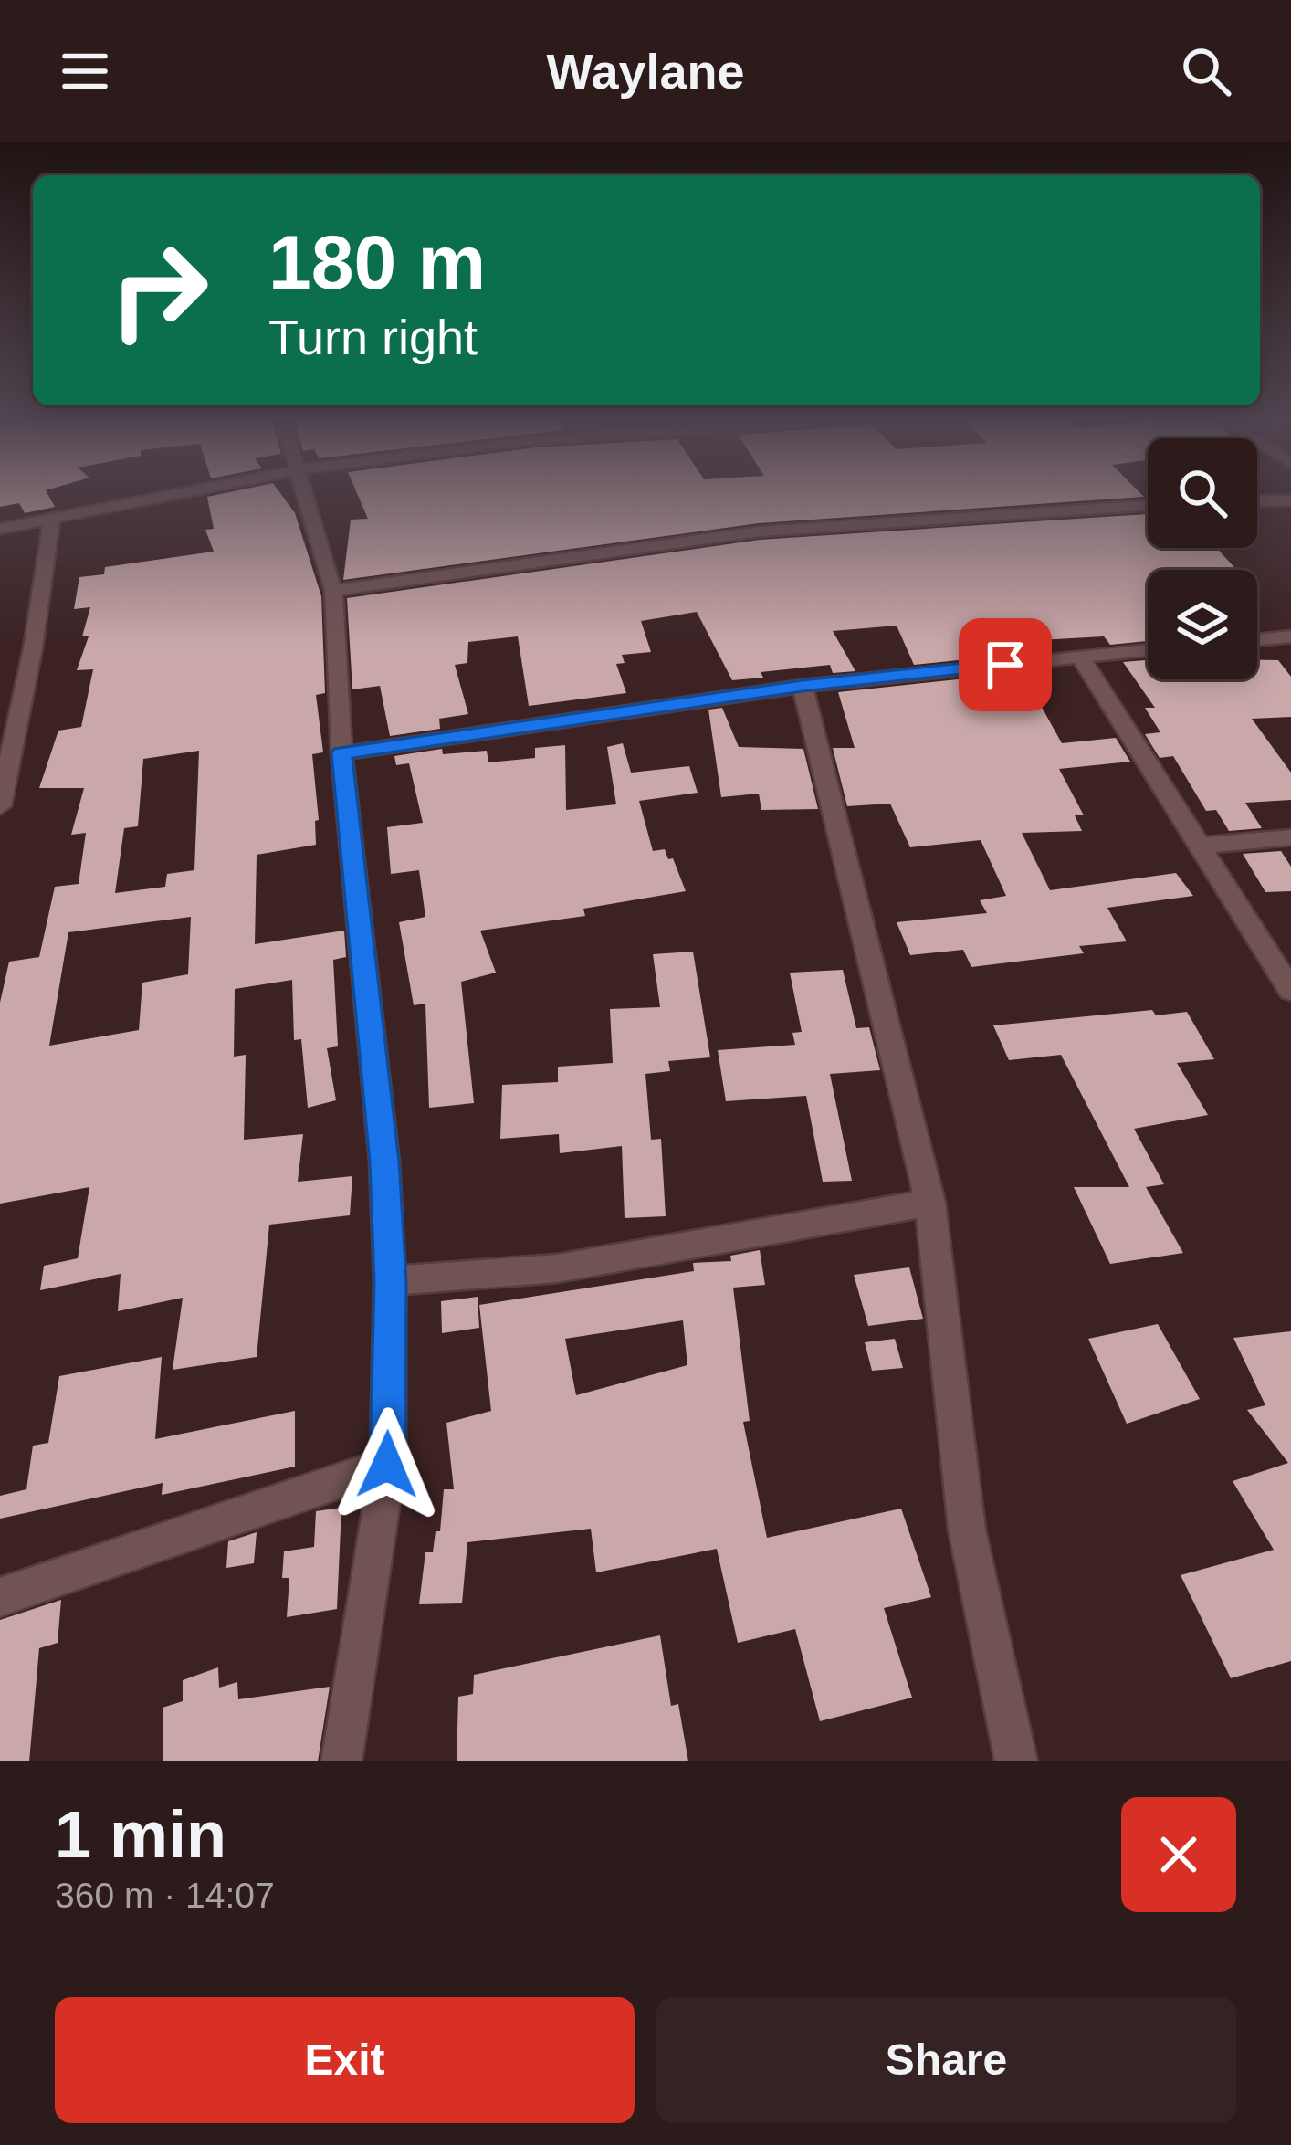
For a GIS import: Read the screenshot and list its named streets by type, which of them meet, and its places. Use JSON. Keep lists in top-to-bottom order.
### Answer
{
  "page": {
    "header": "Waylane",
    "turn": ["180 m", "Turn right"],
    "heading": ["1 min", "360 m · 14:07"],
    "buttons": ["Exit", "Share"]
  }
}
